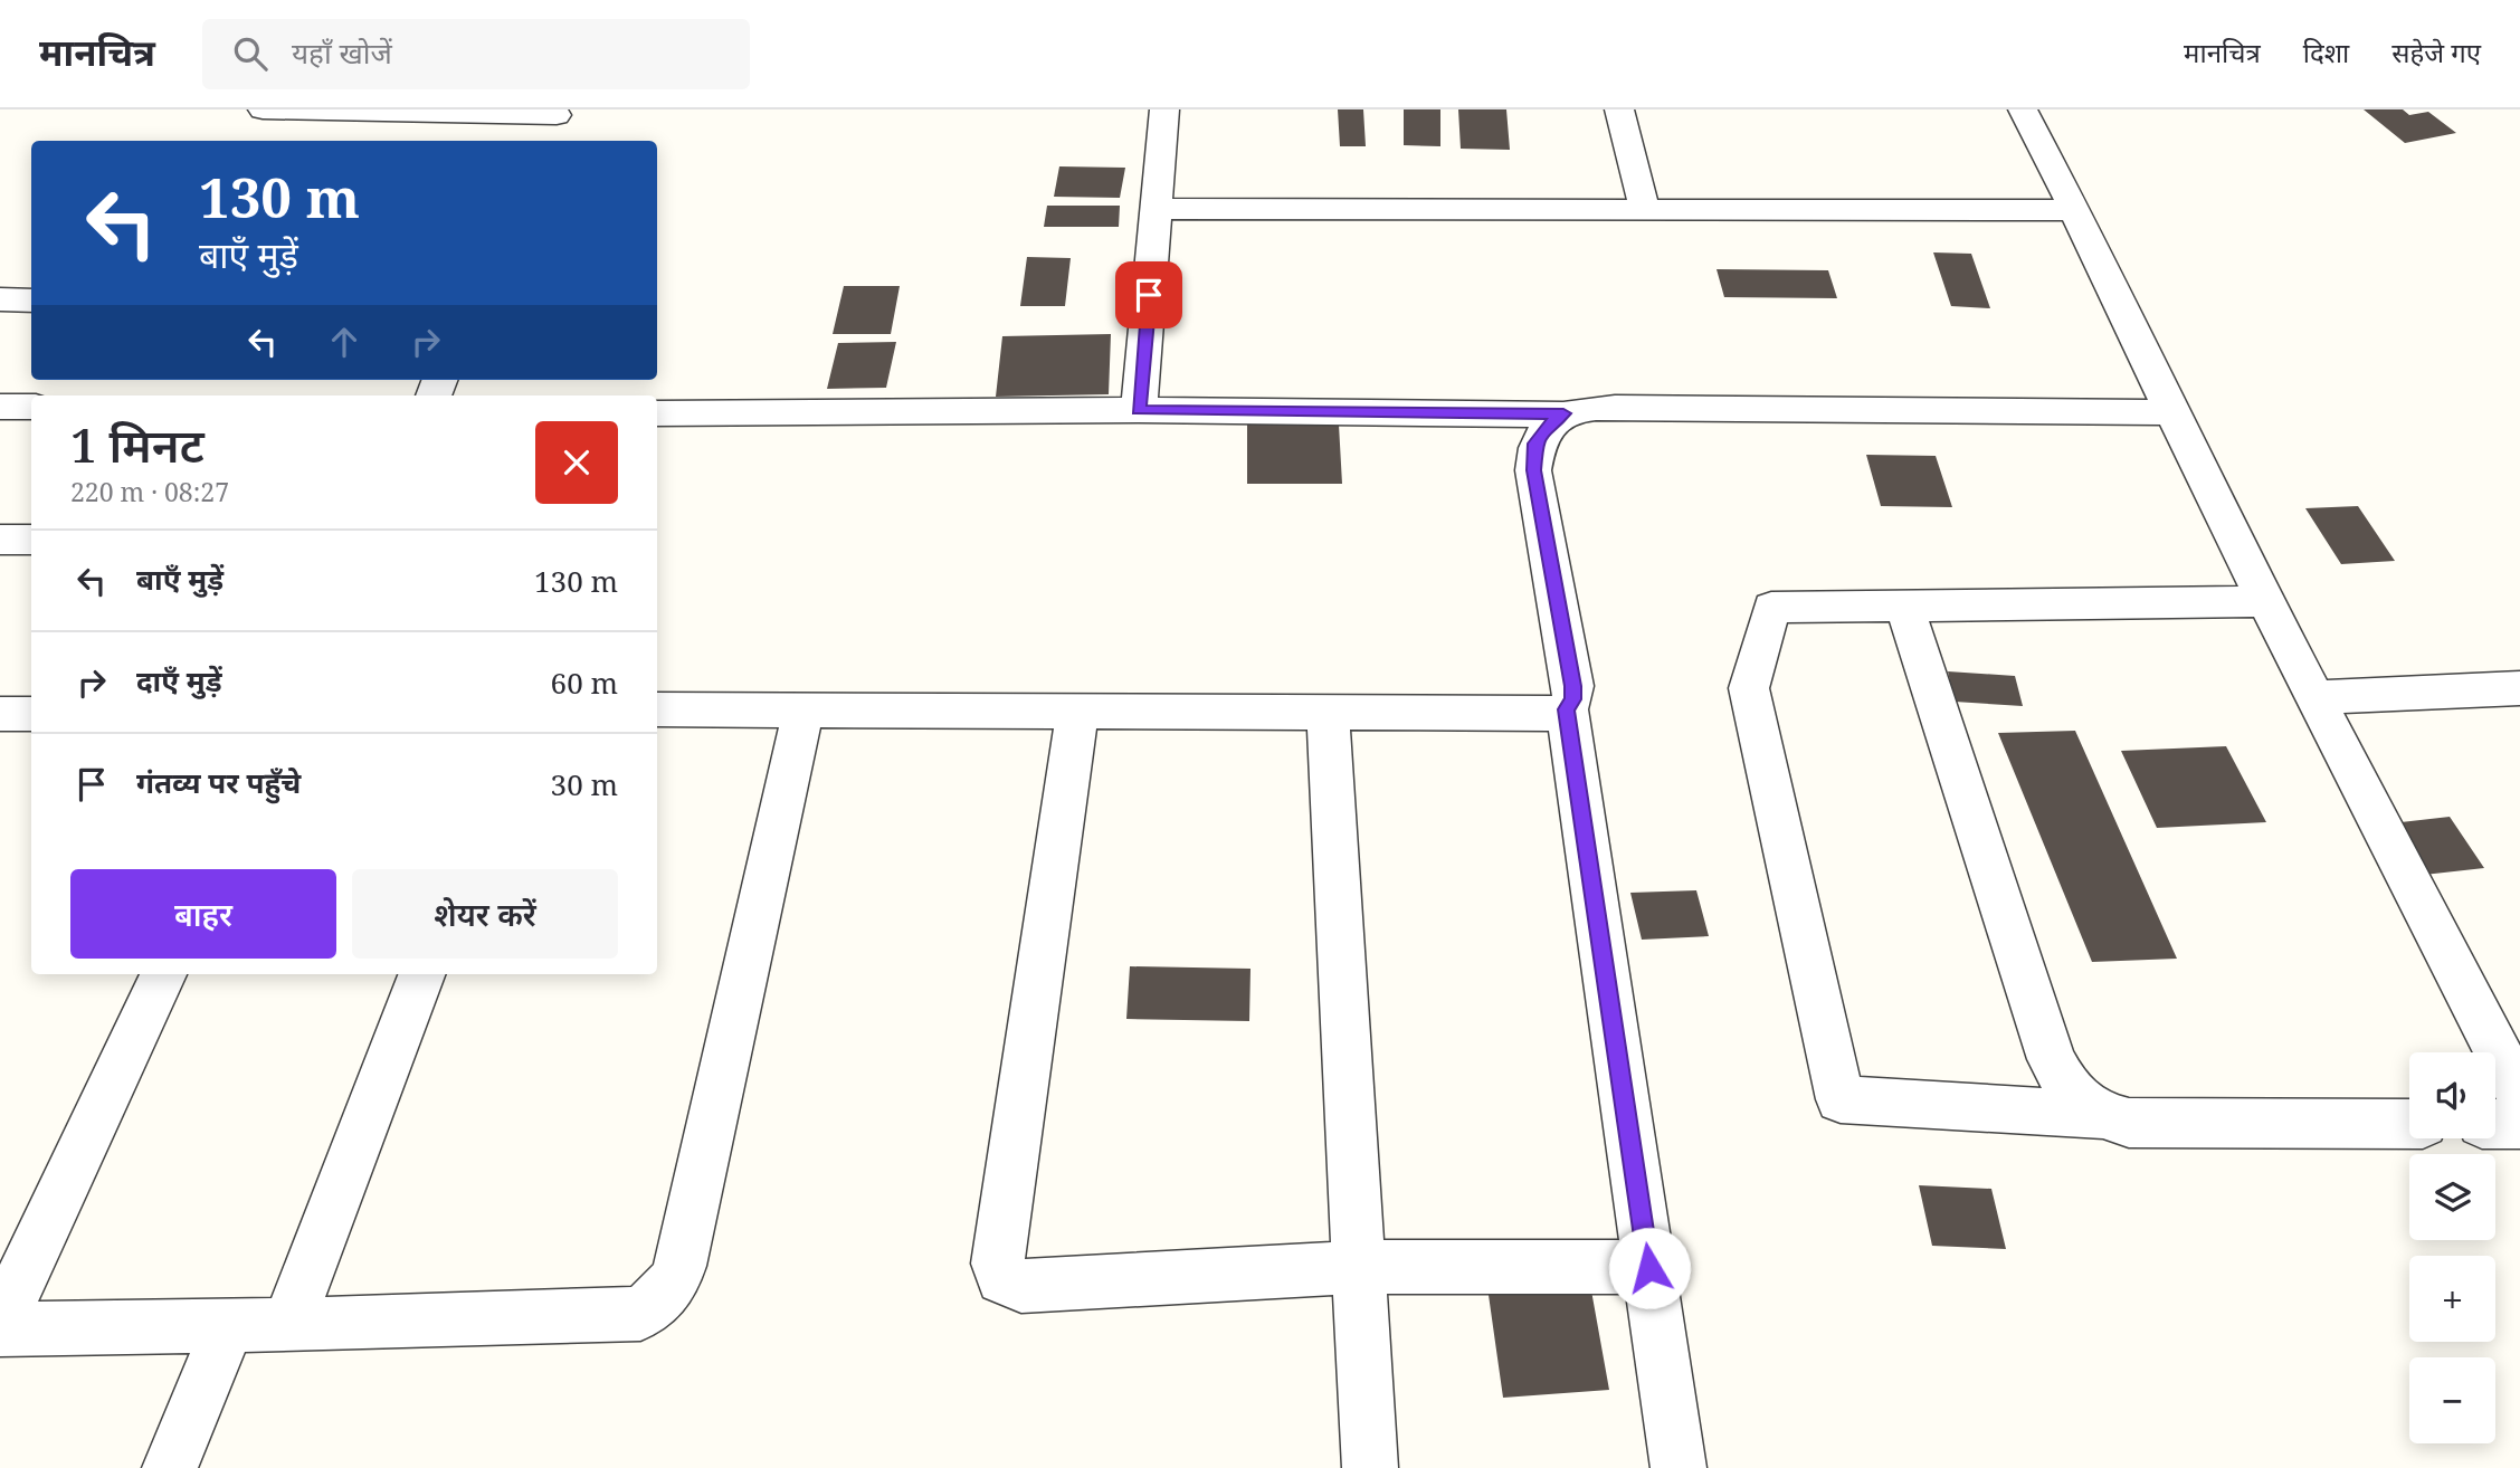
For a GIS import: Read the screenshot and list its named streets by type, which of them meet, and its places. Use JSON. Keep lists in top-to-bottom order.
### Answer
{
  "page": {
    "header": "मानचित्र",
    "search": "यहाँ खोजें",
    "nav": ["मानचित्र", "दिशा", "सहेजे गए"],
    "turn": ["130 m", "बाएँ मुड़ें"],
    "heading": ["1 मिनट", "220 m · 08:27"],
    "list": [
      {
        "name": "बाएँ मुड़ें",
        "value": "130 m"
      },
      {
        "name": "दाएँ मुड़ें",
        "value": "60 m"
      },
      {
        "name": "गंतव्य पर पहुँचे",
        "value": "30 m"
      }
    ],
    "buttons": ["बाहर", "शेयर करें"],
    "map_buttons": ["+", "−"]
  }
}
